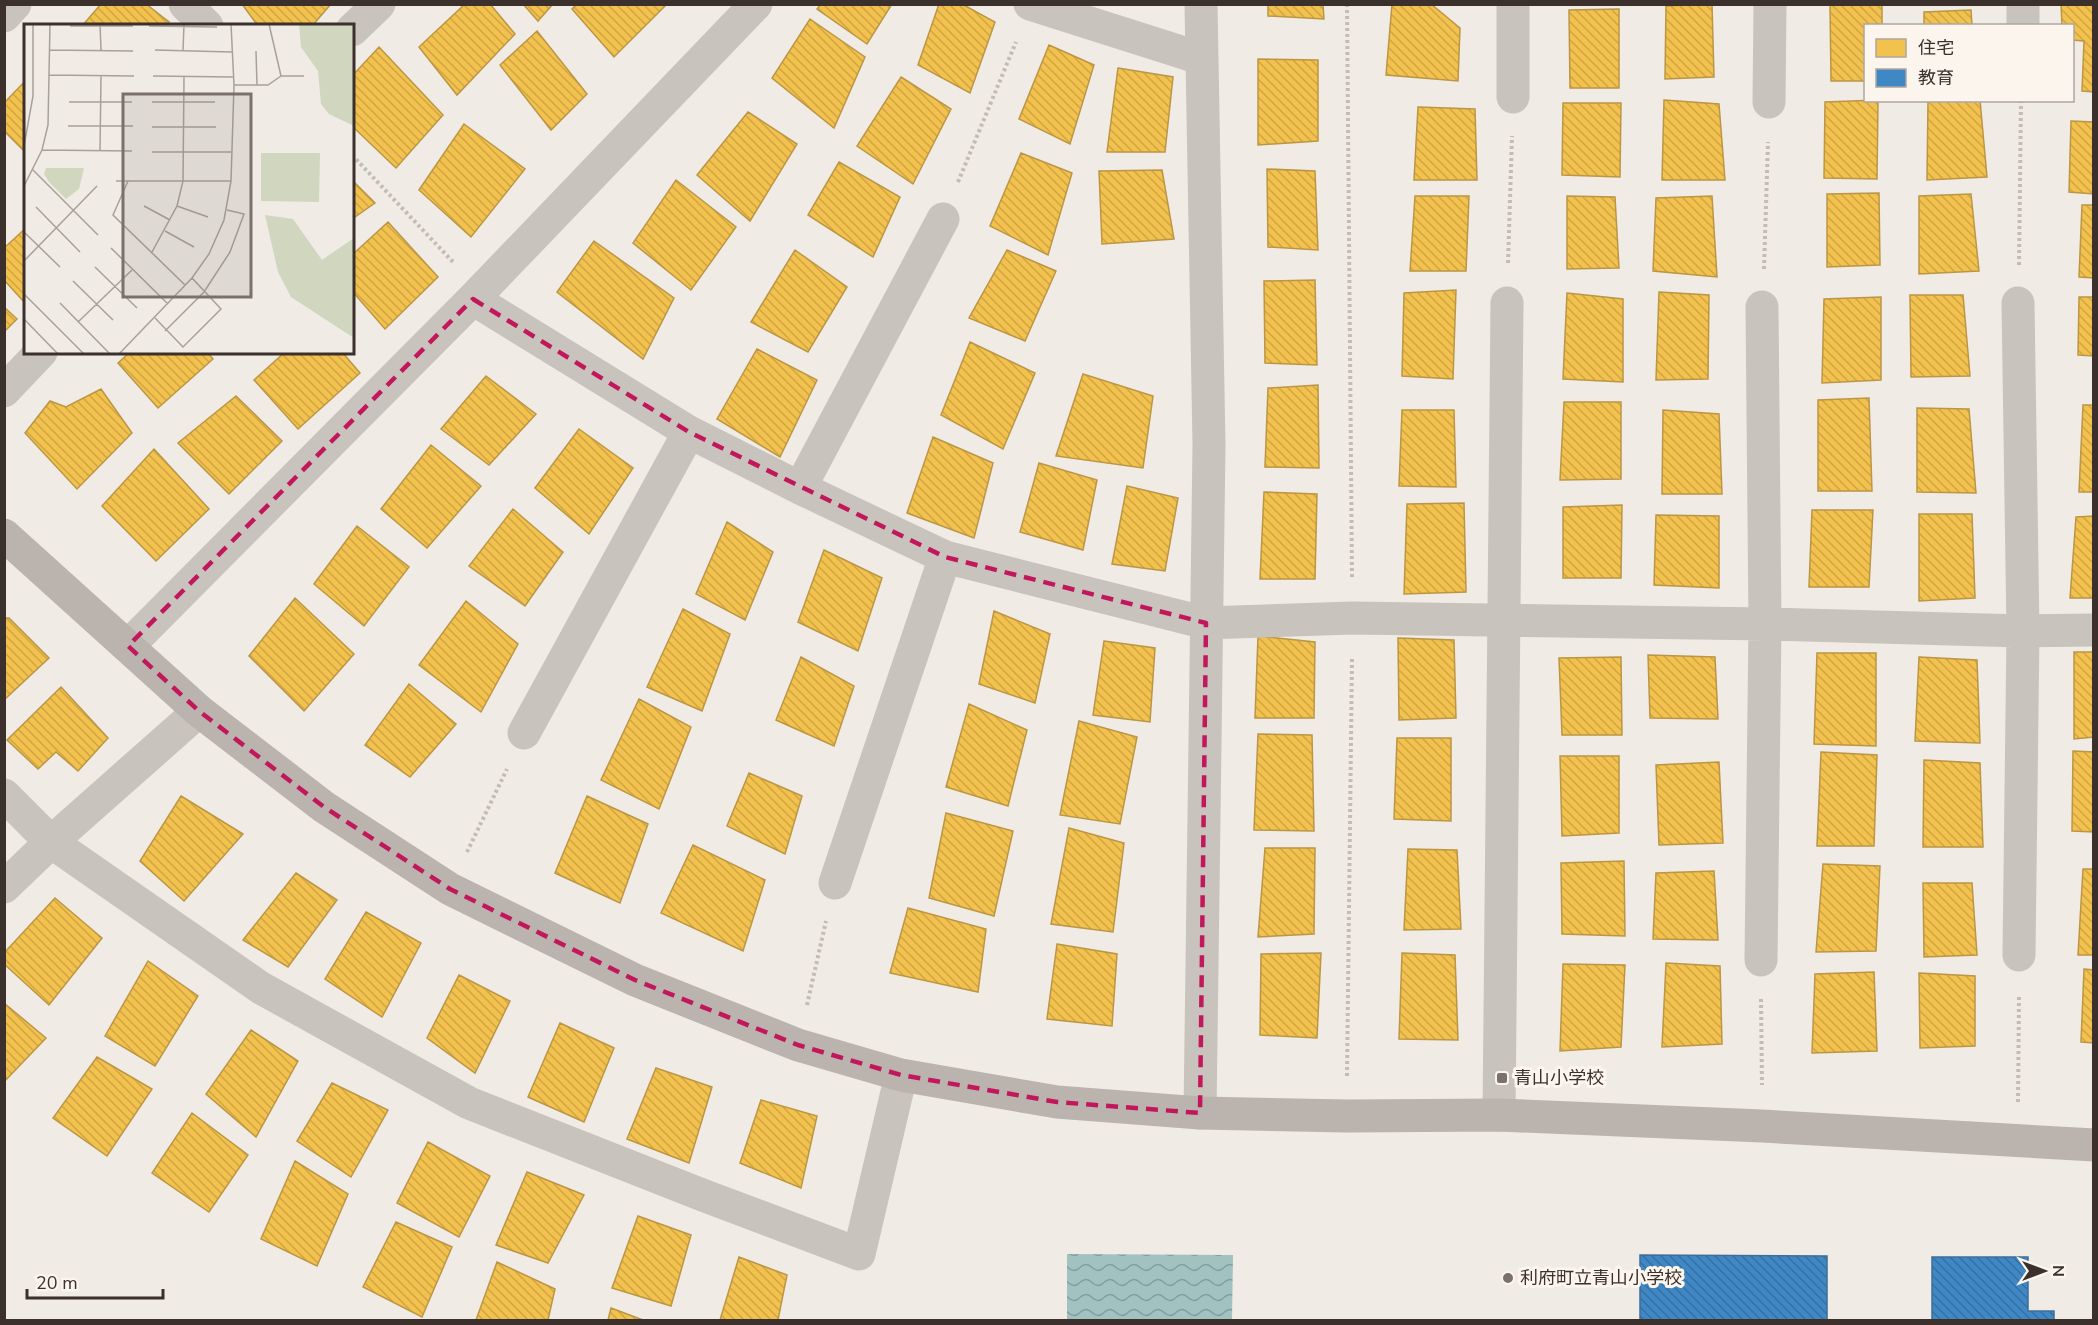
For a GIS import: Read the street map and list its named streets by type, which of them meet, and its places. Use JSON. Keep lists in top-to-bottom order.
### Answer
{
  "places": {
    "transit": ["青山小学校"],
    "other": ["利府町立青山小学校"]
  },
  "legend": ["住宅", "教育"],
  "scale_bar": "20 m",
  "north": "right"
}
